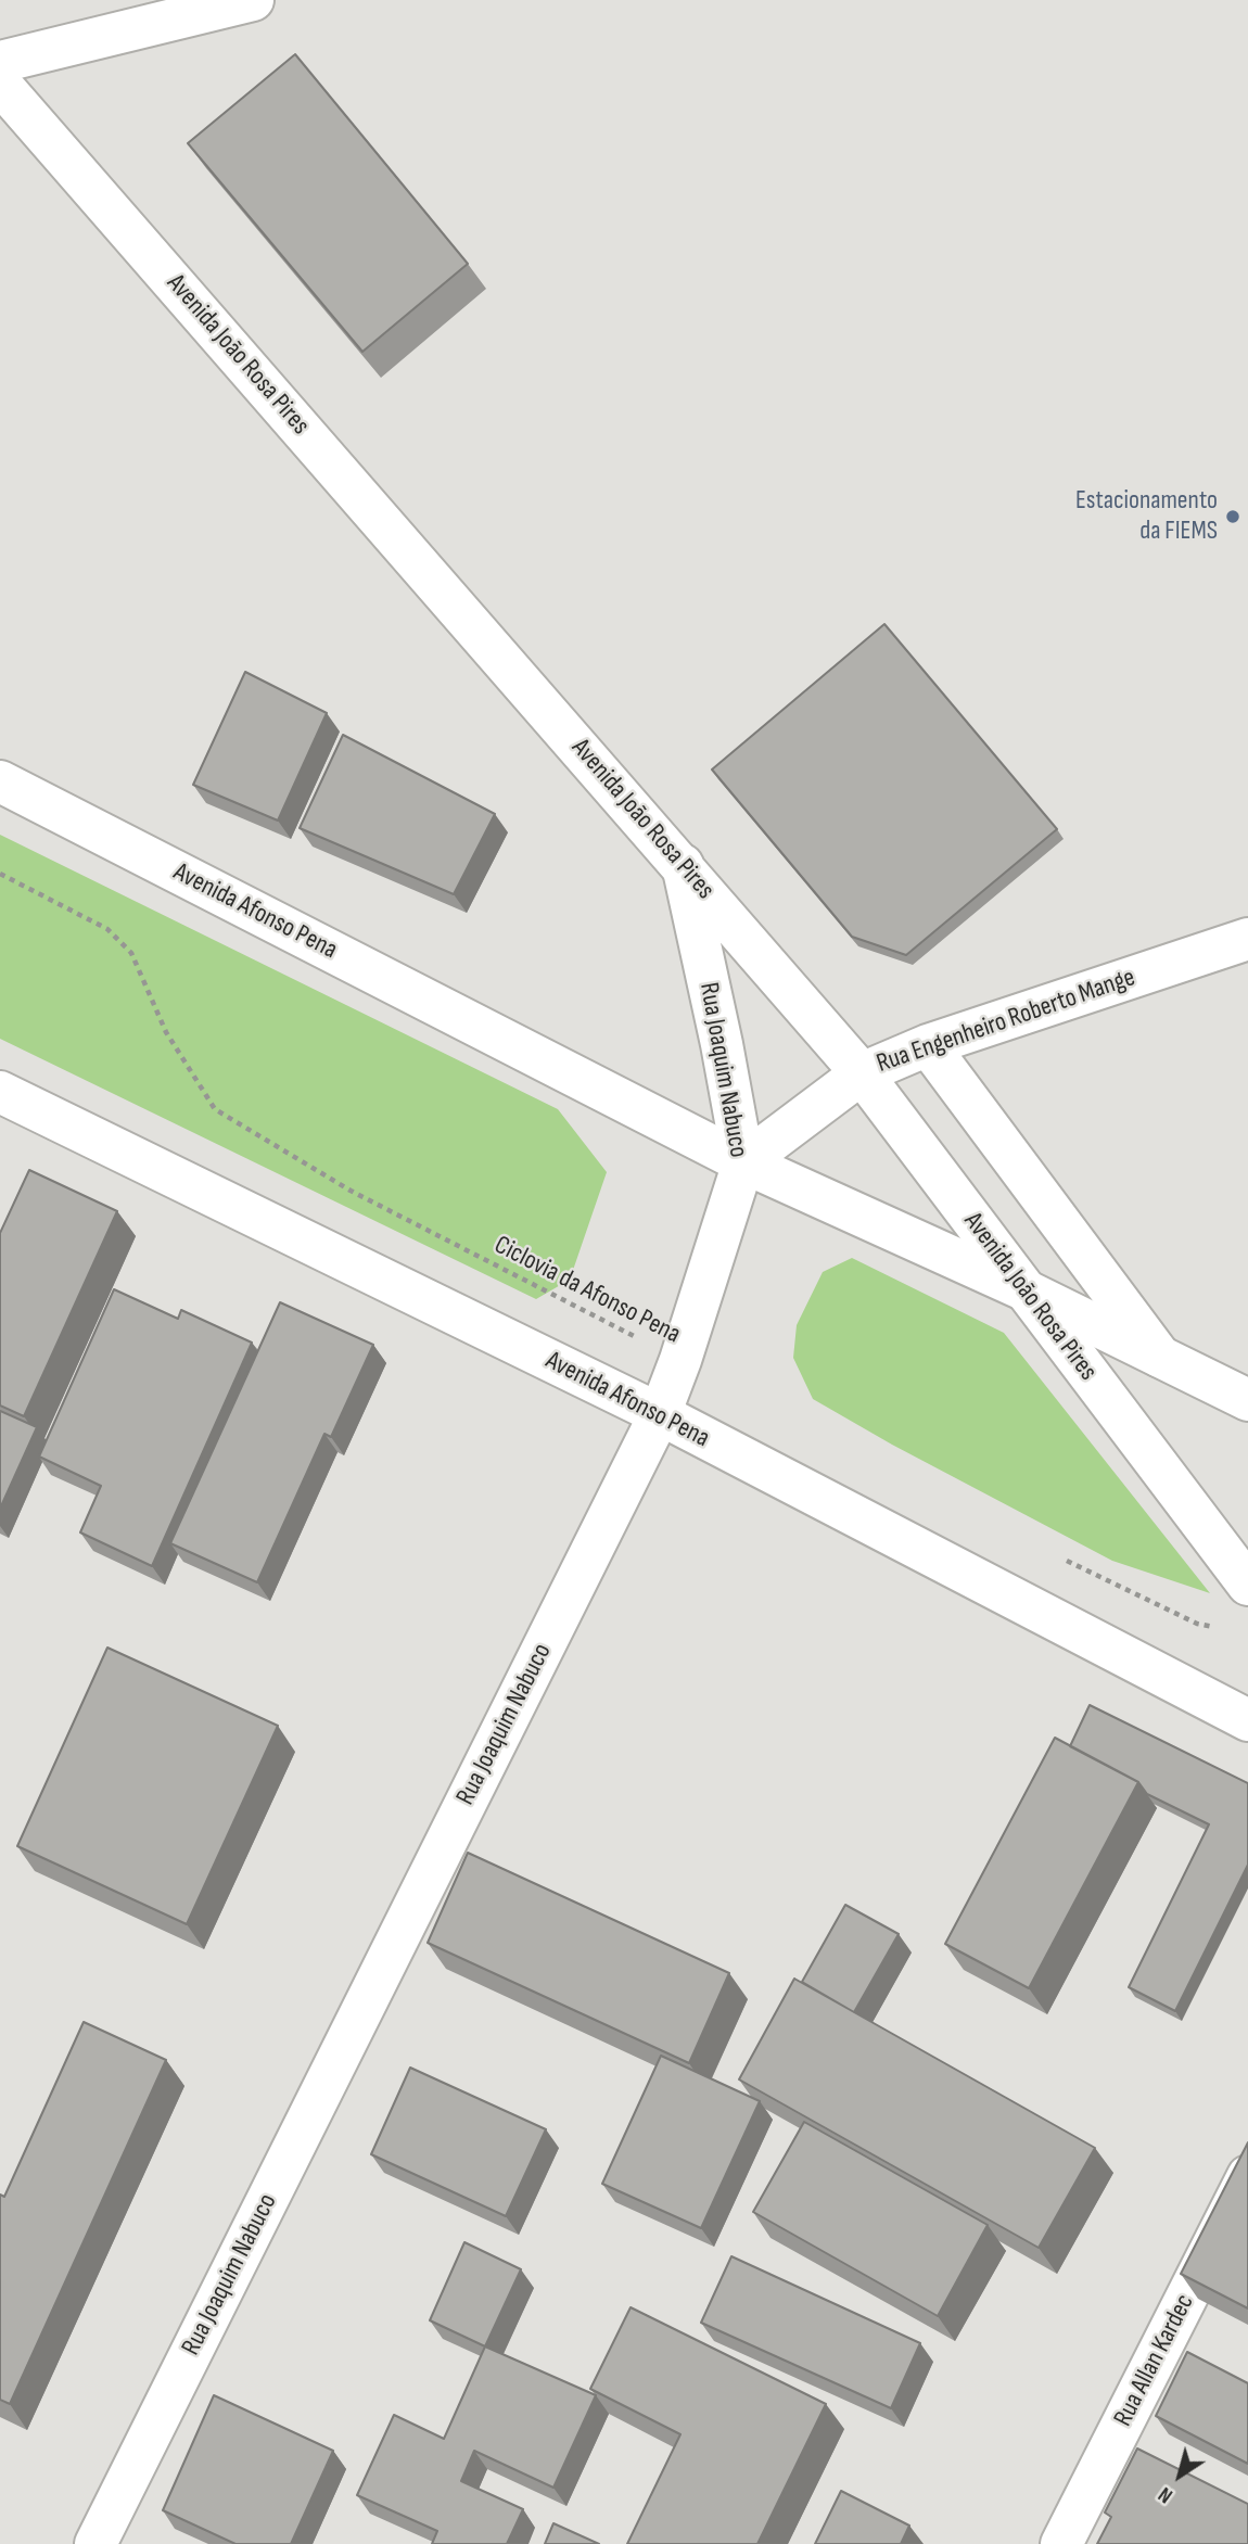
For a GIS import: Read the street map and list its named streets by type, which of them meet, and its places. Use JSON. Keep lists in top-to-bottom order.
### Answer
{
  "streets": {
    "street": [
      "Avenida João Rosa Pires",
      "Avenida Afonso Pena",
      "Rua Engenheiro Roberto Mange",
      "Rua Joaquim Nabuco",
      "Rua Allan Kardec"
    ],
    "path": ["Ciclovia da Afonso Pena"]
  },
  "crossings": [
    ["Avenida João Rosa Pires", "Avenida Afonso Pena"],
    ["Avenida João Rosa Pires", "Rua Engenheiro Roberto Mange"],
    ["Avenida João Rosa Pires", "Rua Joaquim Nabuco"],
    ["Avenida Afonso Pena", "Rua Engenheiro Roberto Mange"],
    ["Avenida Afonso Pena", "Rua Joaquim Nabuco"],
    ["Rua Engenheiro Roberto Mange", "Rua Joaquim Nabuco"],
    ["Rua Joaquim Nabuco", "Ciclovia da Afonso Pena"]
  ],
  "places": ["Estacionamento da FIEMS"],
  "north": "bottom left"
}
